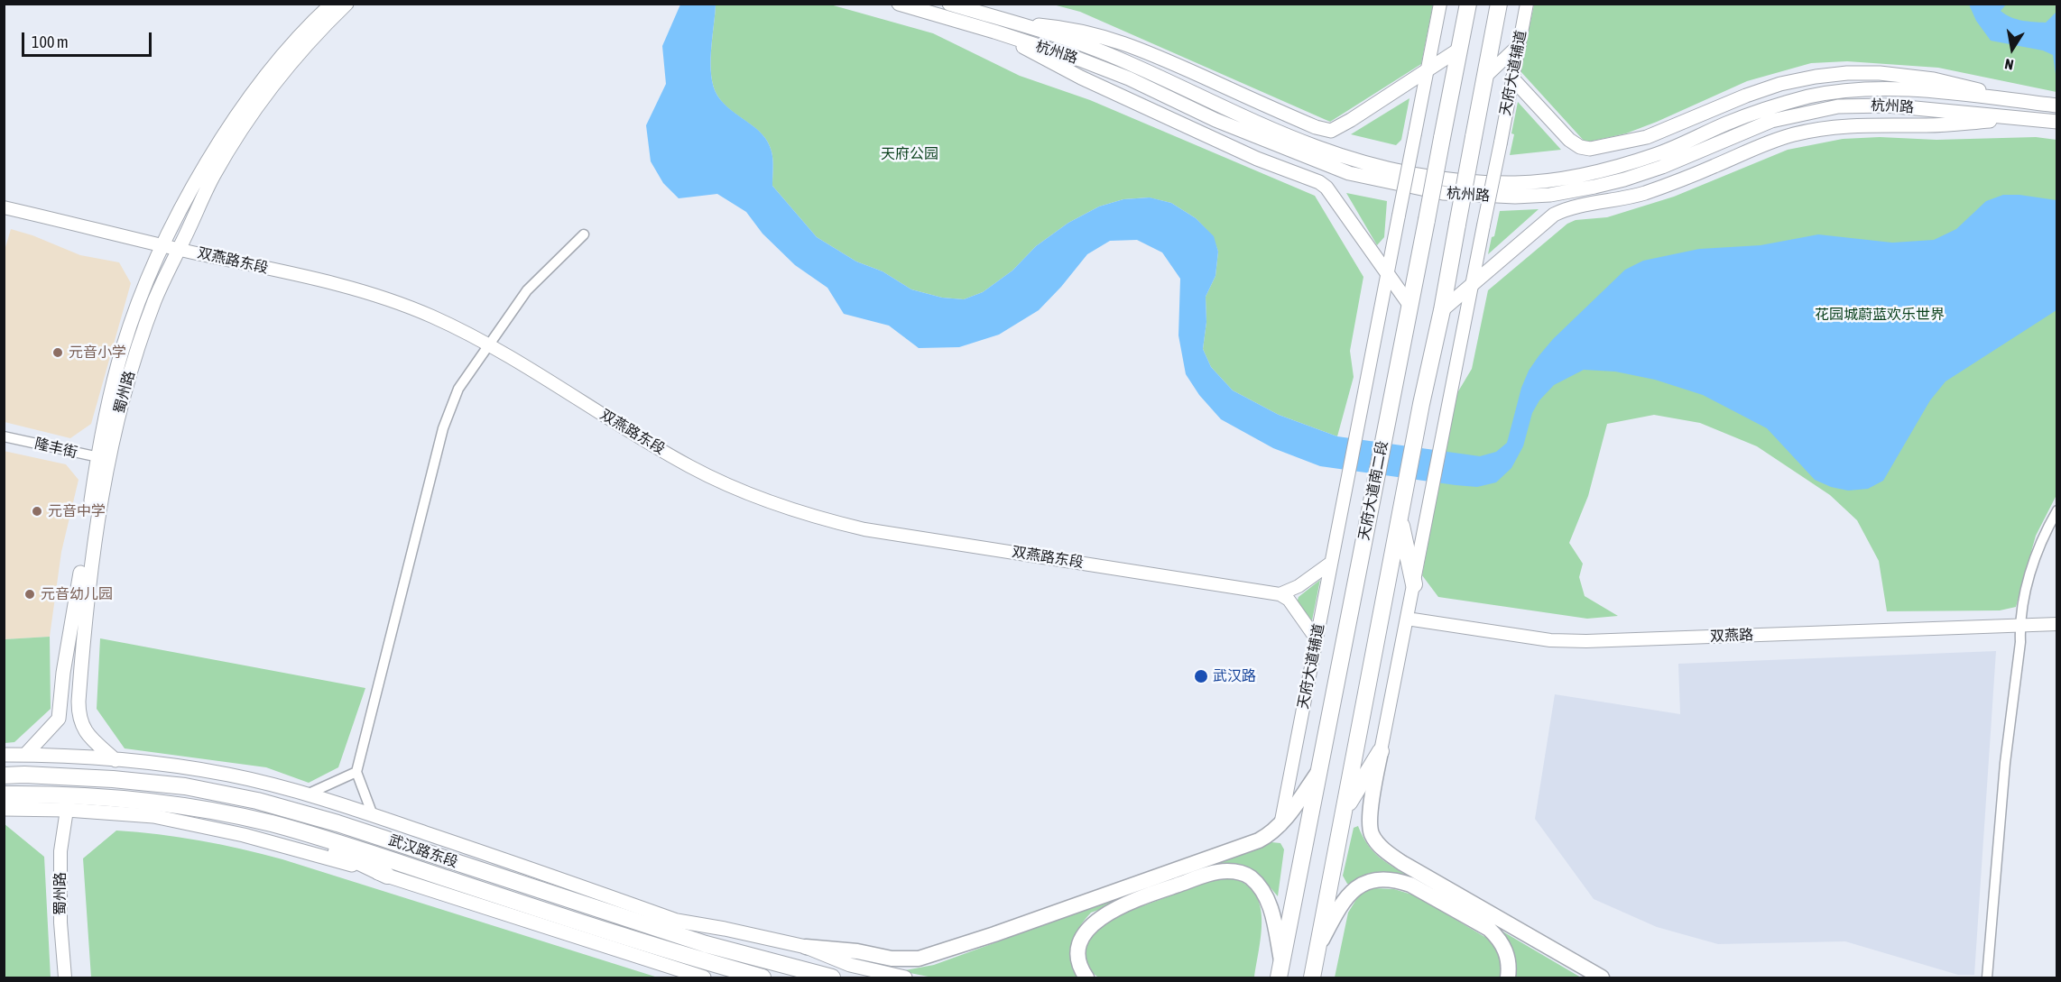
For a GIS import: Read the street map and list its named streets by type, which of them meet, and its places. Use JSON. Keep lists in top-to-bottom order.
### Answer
{
  "streets": {
    "highway": ["天府大道南二段", "武汉路东段"],
    "main road": ["杭州路", "蜀州路"],
    "street": [
      "天府大道辅道",
      "双燕路东段",
      "隆丰街",
      "双燕路"
    ]
  },
  "crossings": [
    ["双燕路东段", "蜀州路"],
    ["蜀州路", "隆丰街"]
  ],
  "parks": ["天府公园", "花园城蔚蓝欢乐世界"],
  "places": [
    "元音小学",
    "元音中学",
    "元音幼儿园",
    "武汉路"
  ],
  "scale_bar": "100 m",
  "north": "bottom"
}
